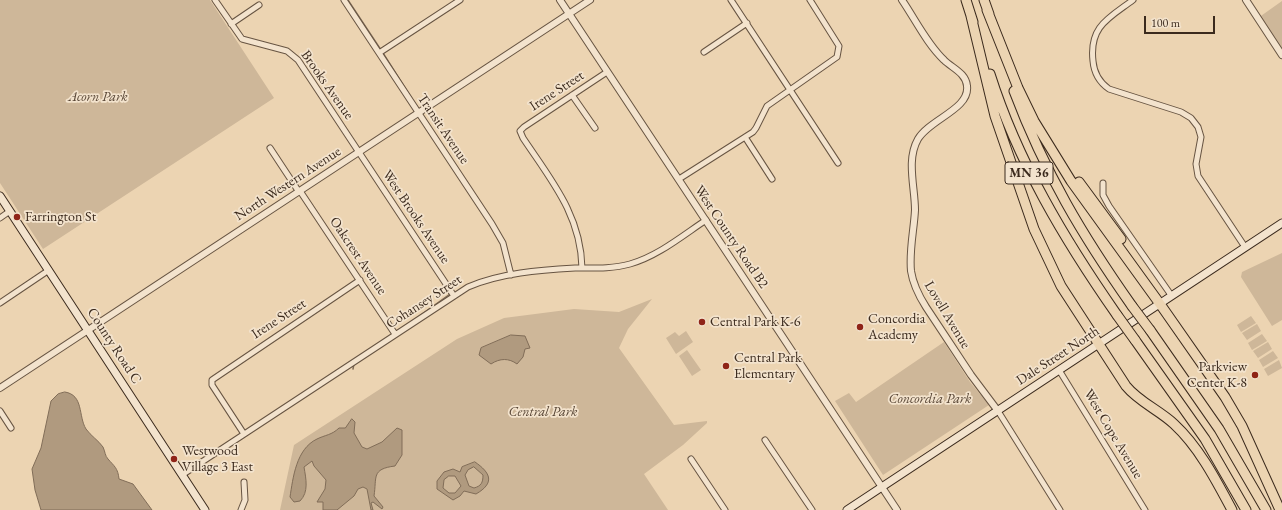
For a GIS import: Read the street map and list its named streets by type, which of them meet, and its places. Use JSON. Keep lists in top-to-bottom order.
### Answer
{
  "streets": {
    "highway": ["MN 36"],
    "main road": ["County Road C", "Dale Street North"],
    "street": [
      "Brooks Avenue",
      "Irene Street",
      "Transit Avenue",
      "North Western Avenue",
      "West Brooks Avenue",
      "West County Road B2",
      "Oakcrest Avenue",
      "Cohansey Street",
      "Lovell Avenue",
      "West Cope Avenue"
    ]
  },
  "crossings": [
    ["Brooks Avenue", "North Western Avenue"],
    ["Brooks Avenue", "West Brooks Avenue"],
    ["Irene Street", "West County Road B2"],
    ["Irene Street", "Oakcrest Avenue"],
    ["Irene Street", "Cohansey Street"],
    ["Transit Avenue", "North Western Avenue"],
    ["Transit Avenue", "Cohansey Street"],
    ["North Western Avenue", "West Brooks Avenue"],
    ["North Western Avenue", "West County Road B2"],
    ["North Western Avenue", "Oakcrest Avenue"],
    ["North Western Avenue", "County Road C"],
    ["West Brooks Avenue", "Cohansey Street"],
    ["West County Road B2", "Cohansey Street"],
    ["West County Road B2", "Dale Street North"],
    ["Oakcrest Avenue", "Cohansey Street"],
    ["Cohansey Street", "County Road C"],
    ["Lovell Avenue", "Dale Street North"],
    ["Dale Street North", "West Cope Avenue"]
  ],
  "parks": ["Acorn Park", "Concordia Park", "Central Park"],
  "places": [
    "Farrington St",
    "Central Park K-6",
    "Concordia Academy",
    "Central Park Elementary",
    "Parkview Center K-8",
    "Westwood Village 3 East"
  ],
  "scale_bar": "100 m"
}
